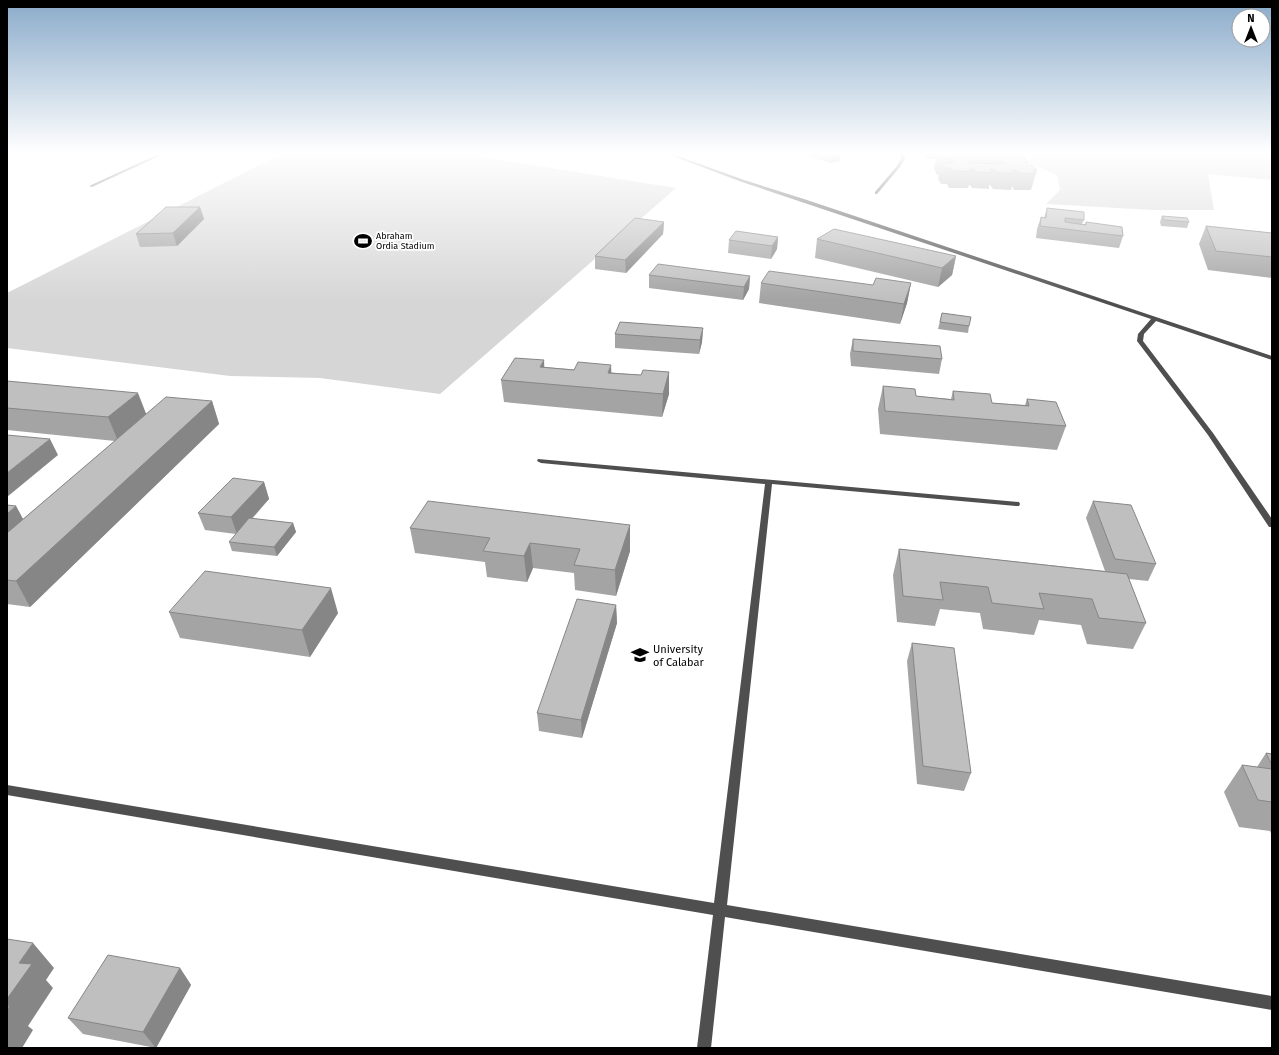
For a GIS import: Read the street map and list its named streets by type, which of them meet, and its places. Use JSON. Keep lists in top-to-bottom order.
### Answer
{
  "places": {
    "sports": ["Abraham Ordia Stadium"],
    "school or university": ["University of Calabar"]
  },
  "north": "top"
}
